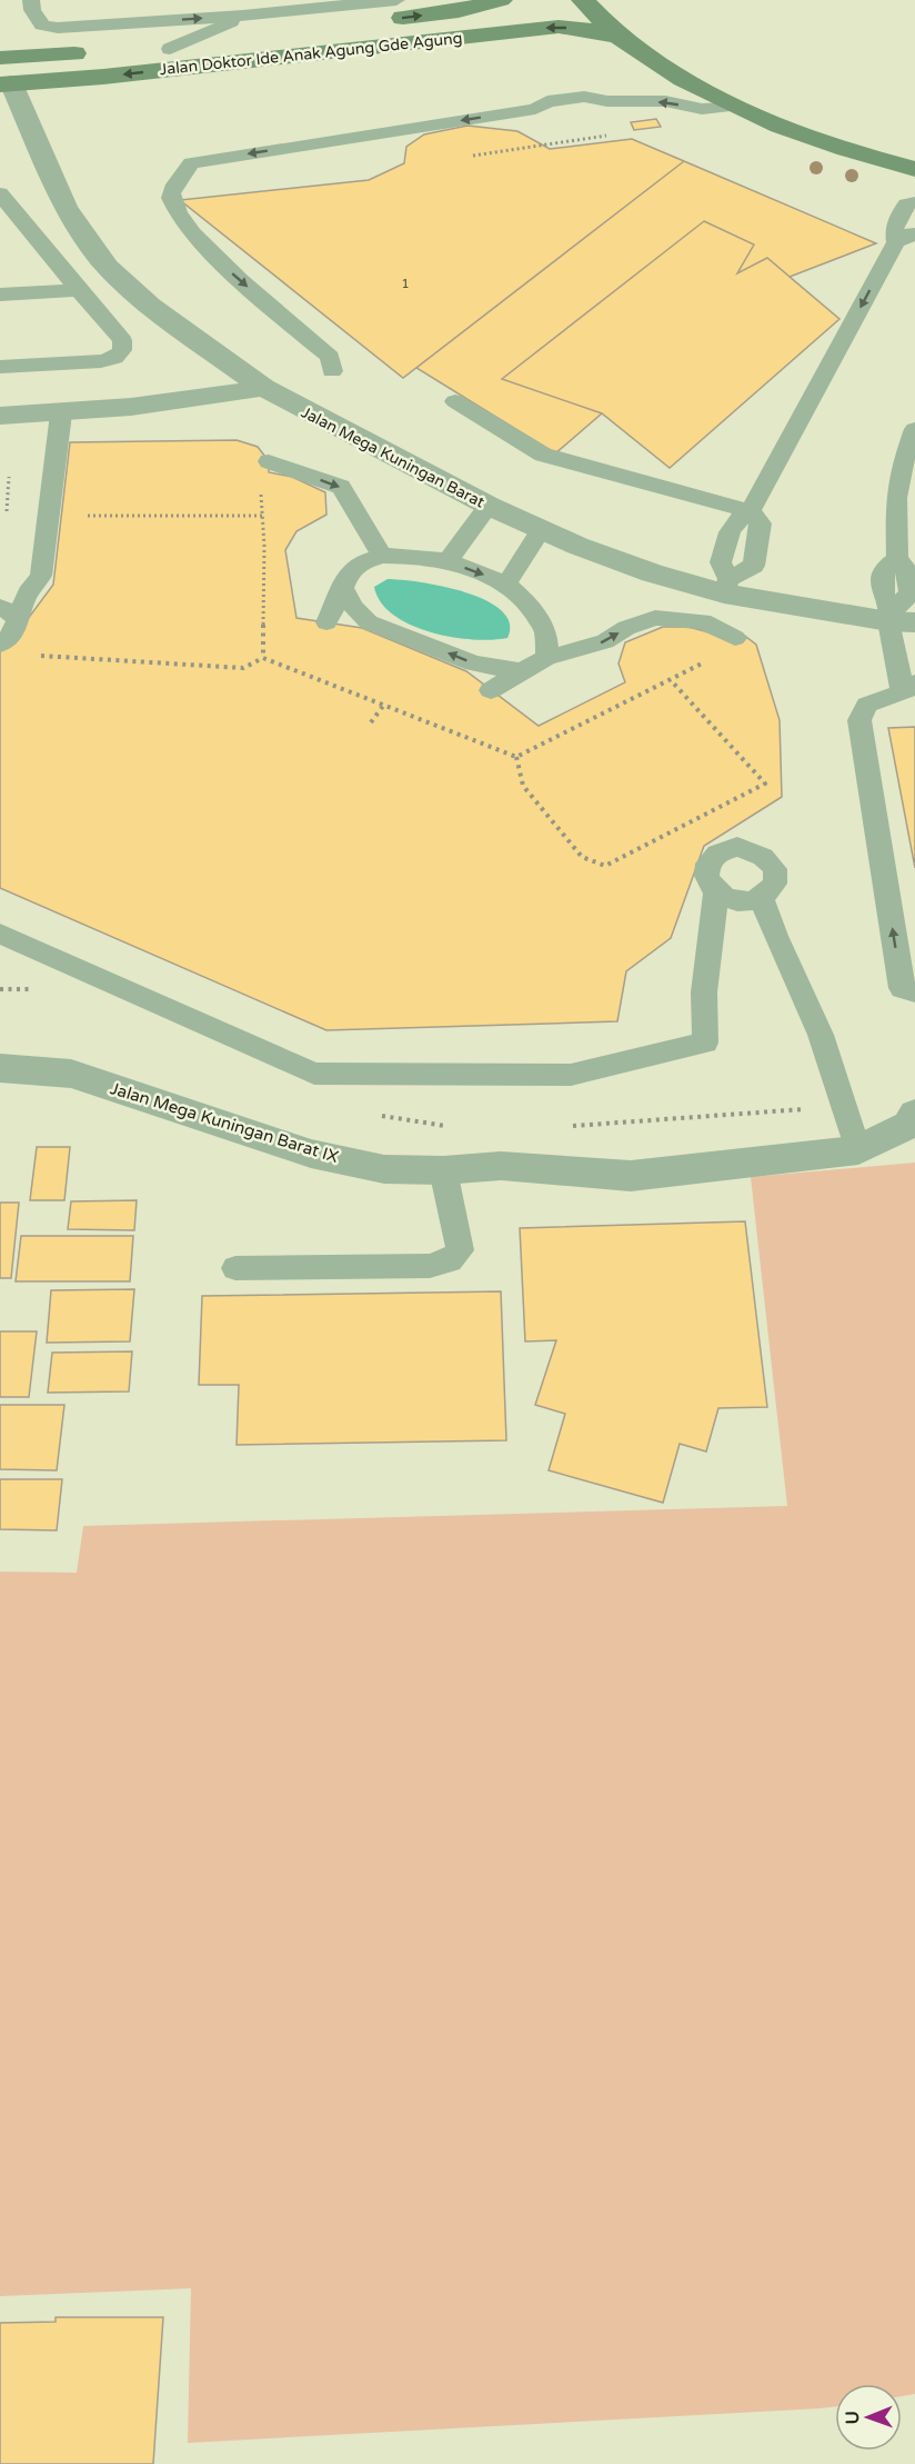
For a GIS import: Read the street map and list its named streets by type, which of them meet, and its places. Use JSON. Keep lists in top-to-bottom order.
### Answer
{
  "streets": {
    "main road": ["Jalan Doktor Ide Anak Agung Gde Agung"],
    "street": ["Jalan Mega Kuningan Barat", "Jalan Mega Kuningan Barat IX"]
  },
  "crossings": [
    ["Jalan Doktor Ide Anak Agung Gde Agung", "Jalan Mega Kuningan Barat"]
  ],
  "house_numbers": ["1"],
  "north": "left"
}
